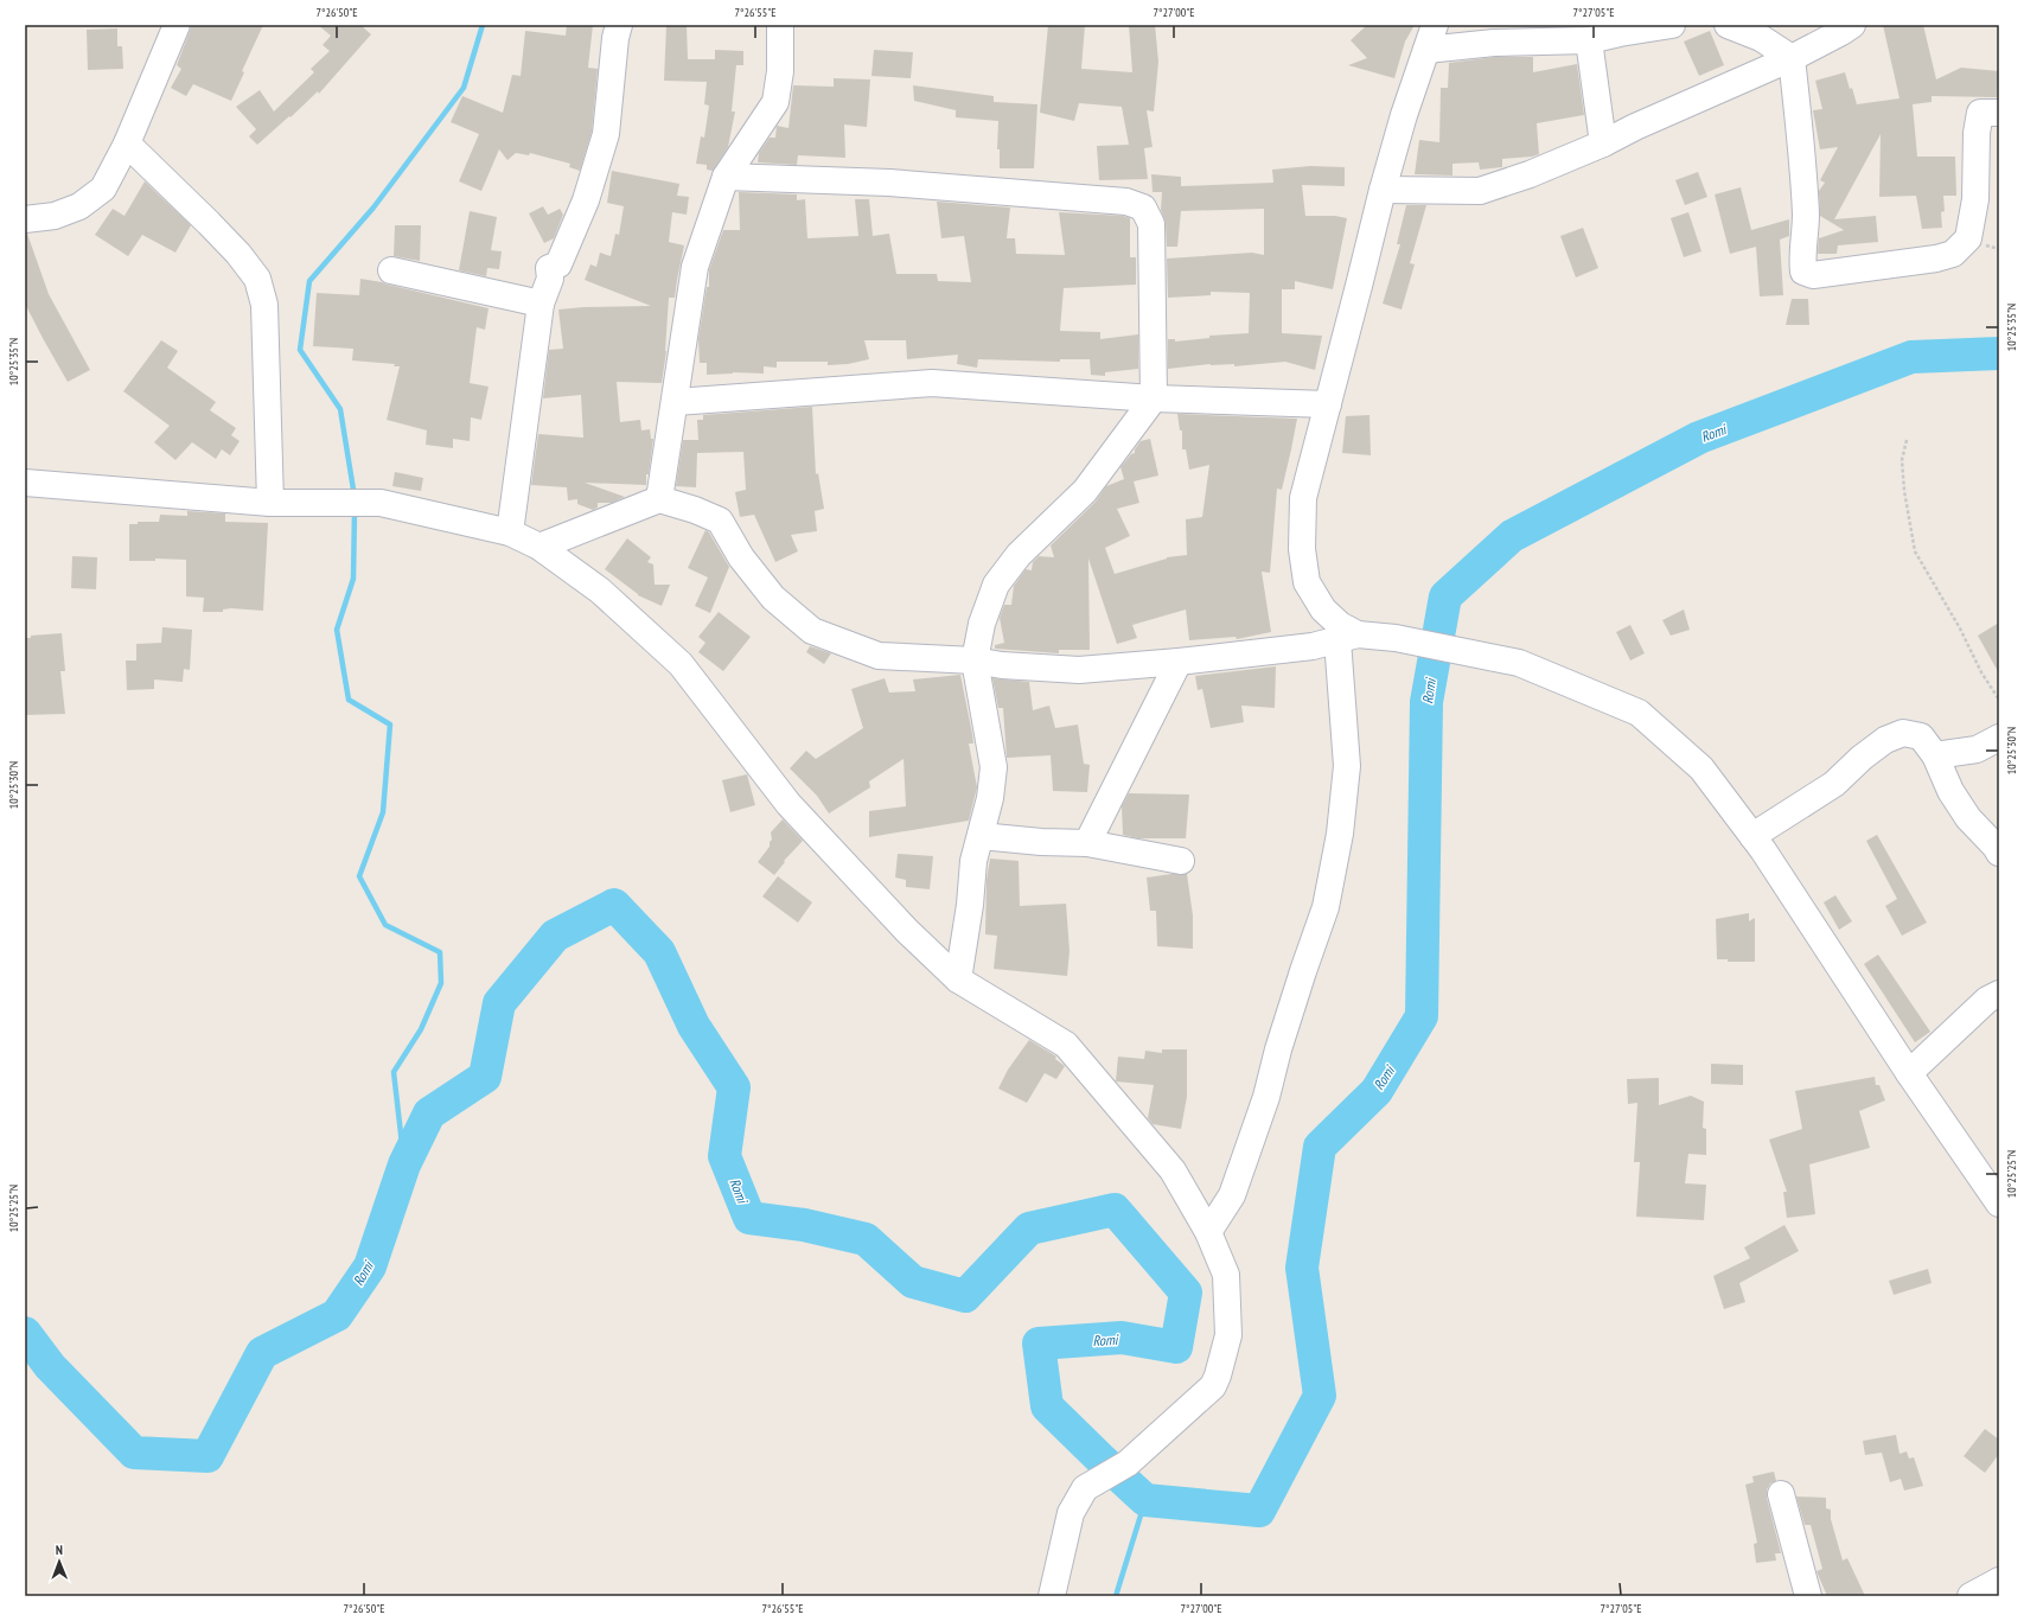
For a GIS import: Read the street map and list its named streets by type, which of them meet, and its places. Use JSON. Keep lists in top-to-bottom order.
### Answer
{
  "water": ["Romi"],
  "north": "top",
  "coordinates": [
    "7°26'50\"E",
    "7°26'55\"E",
    "7°27'00\"E",
    "7°27'05\"E",
    "10°25'35\"N",
    "10°25'30\"N",
    "10°25'25\"N"
  ]
}
